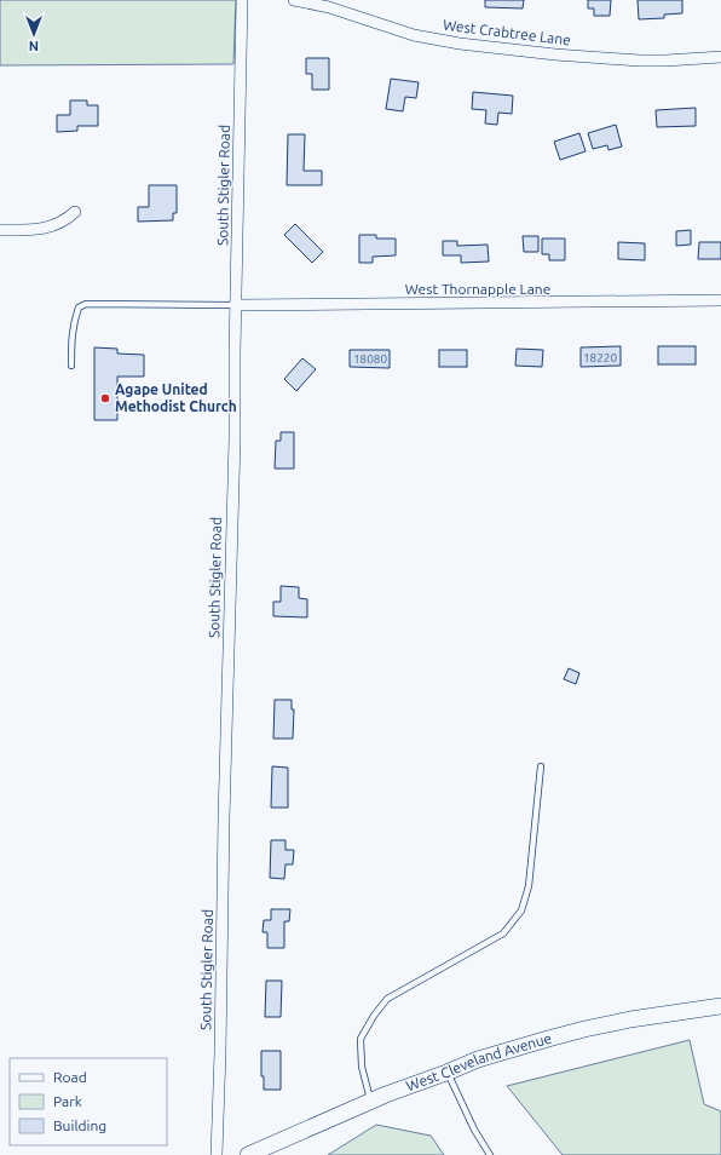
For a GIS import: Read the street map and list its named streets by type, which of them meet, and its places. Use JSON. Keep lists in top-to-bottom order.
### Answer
{
  "streets": {
    "main road": ["West Cleveland Avenue"],
    "street": ["West Crabtree Lane", "South Stigler Road", "West Thornapple Lane"]
  },
  "crossings": [
    ["South Stigler Road", "West Thornapple Lane"]
  ],
  "places": ["Agape United Methodist Church"],
  "house_numbers": ["18220", "18080"],
  "legend": ["Road", "Park", "Building"],
  "north": "bottom"
}
